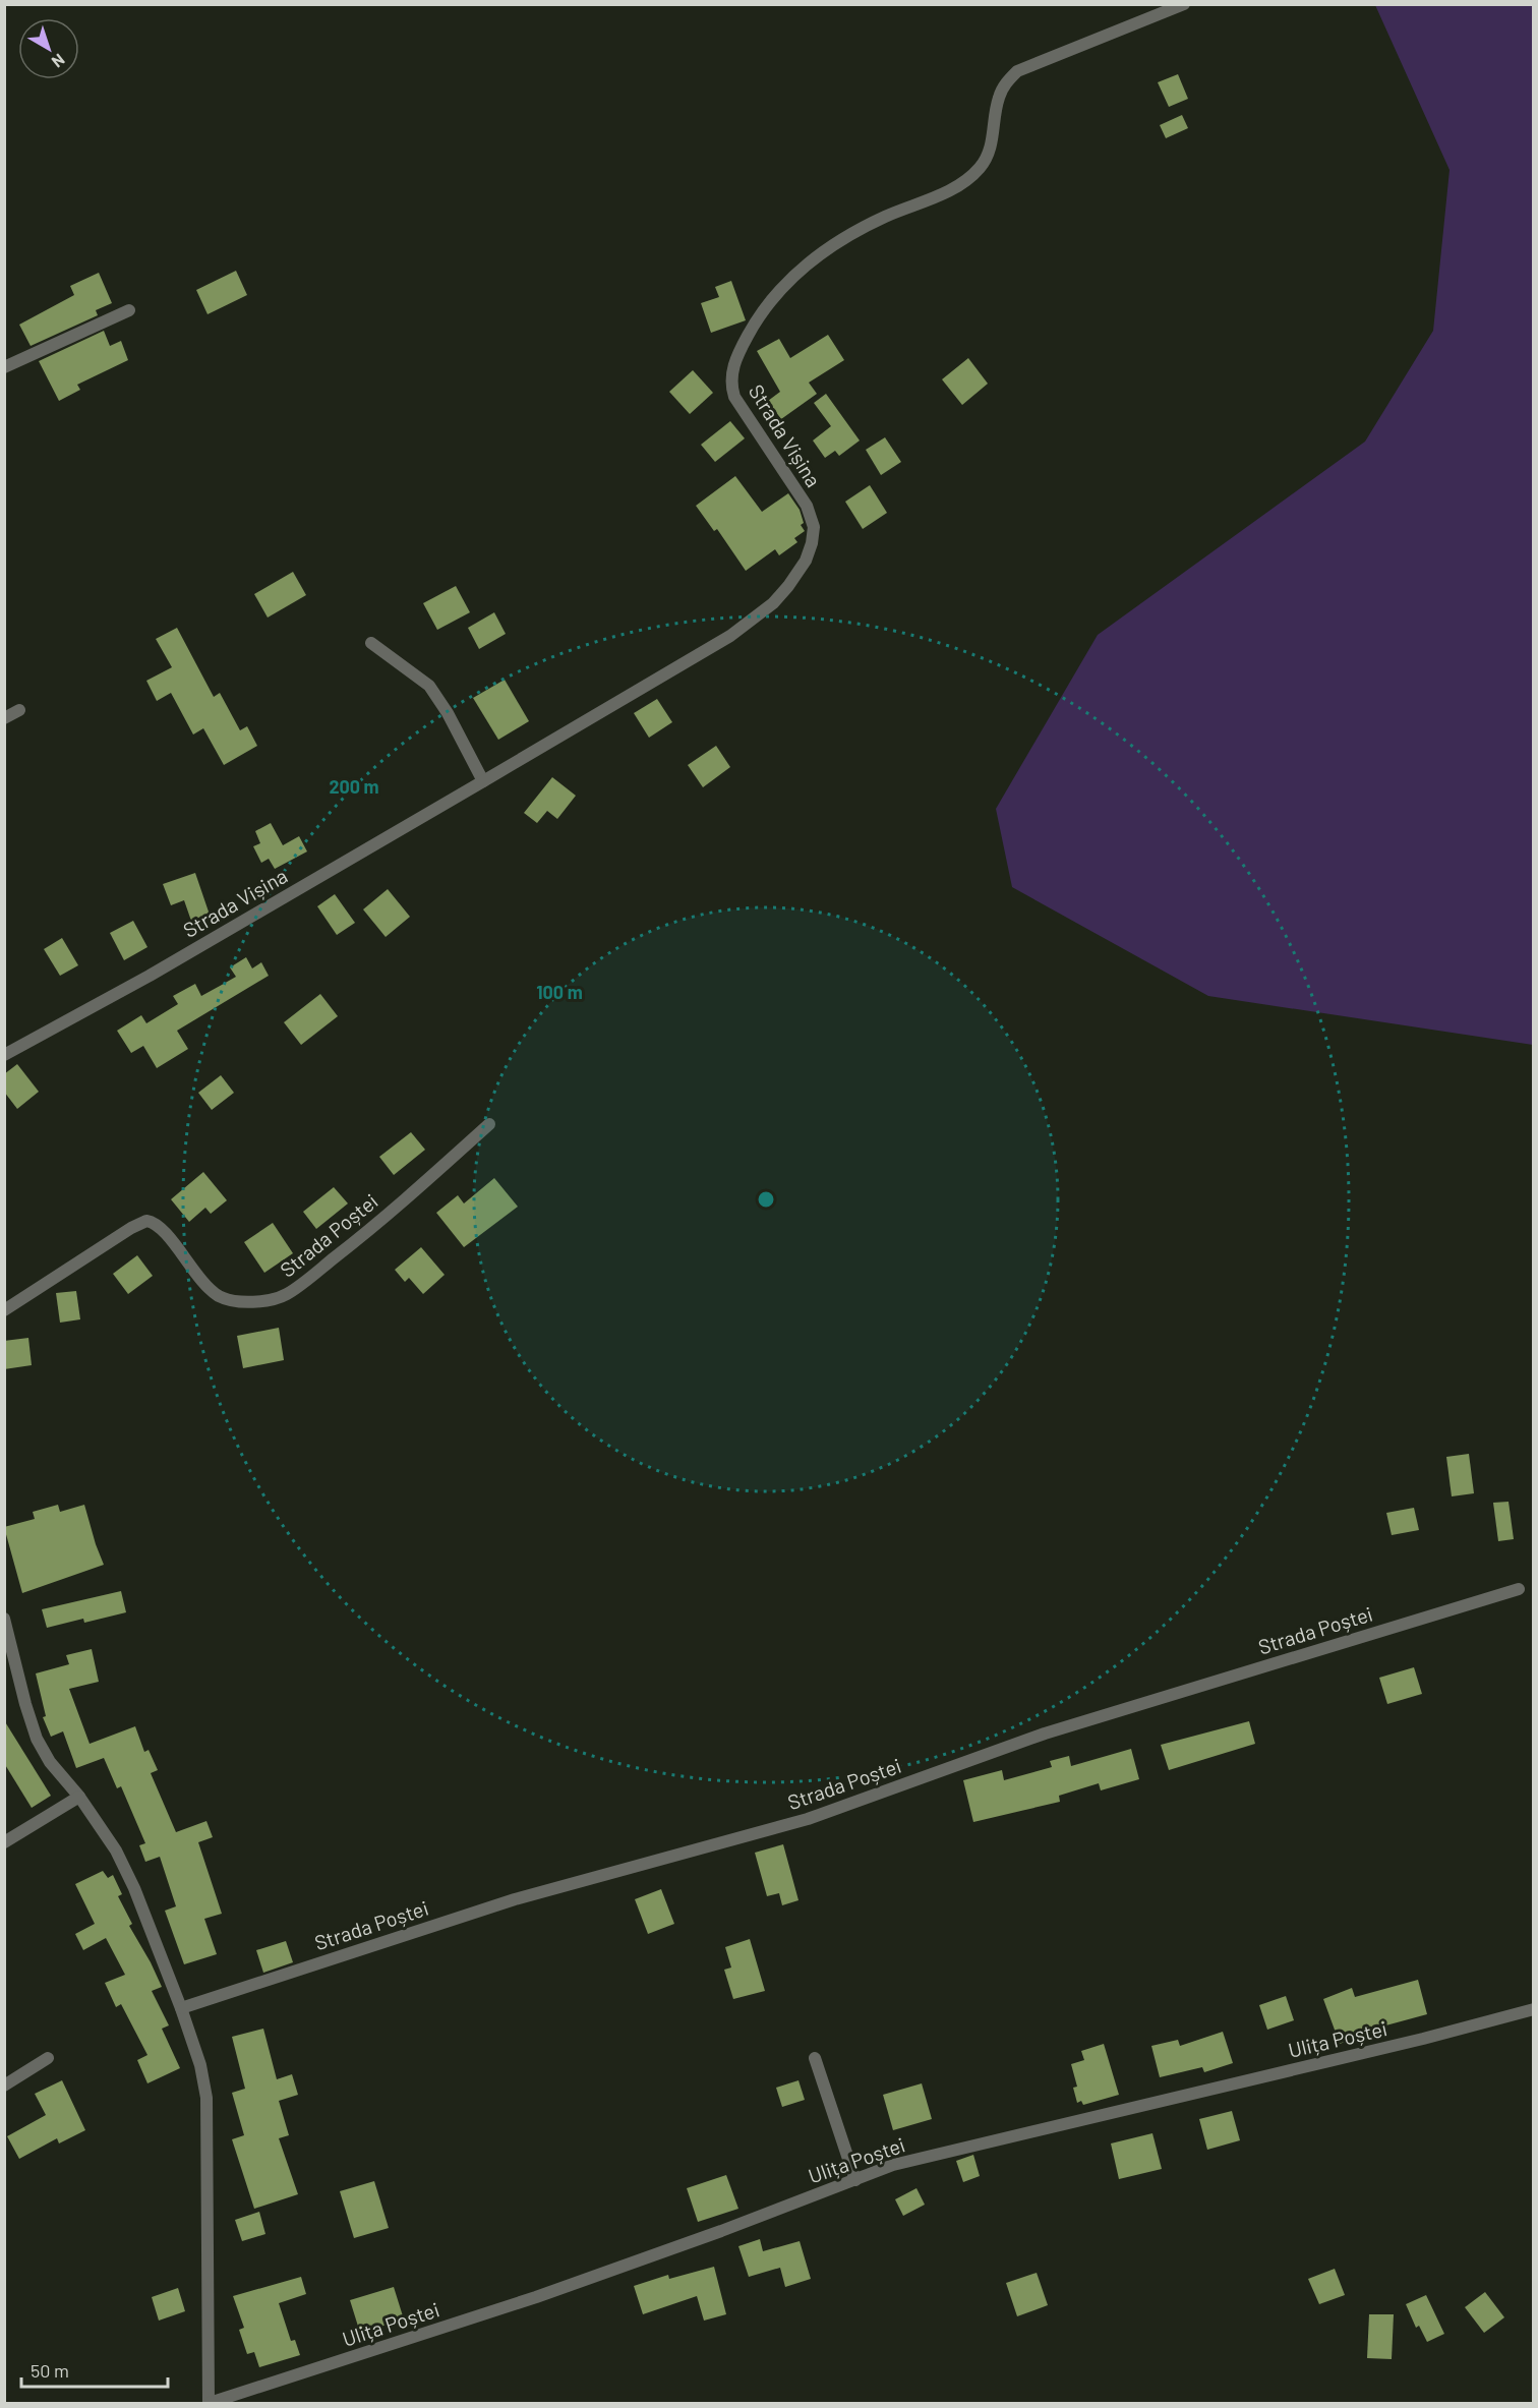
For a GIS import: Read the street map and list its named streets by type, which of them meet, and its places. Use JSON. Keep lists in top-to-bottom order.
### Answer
{
  "streets": {
    "street": ["Strada Vișina", "Strada Poștei", "Ulița Poștei"]
  },
  "scale_bar": "50 m",
  "north": "bottom right",
  "rings": ["200 m", "100 m"]
}
